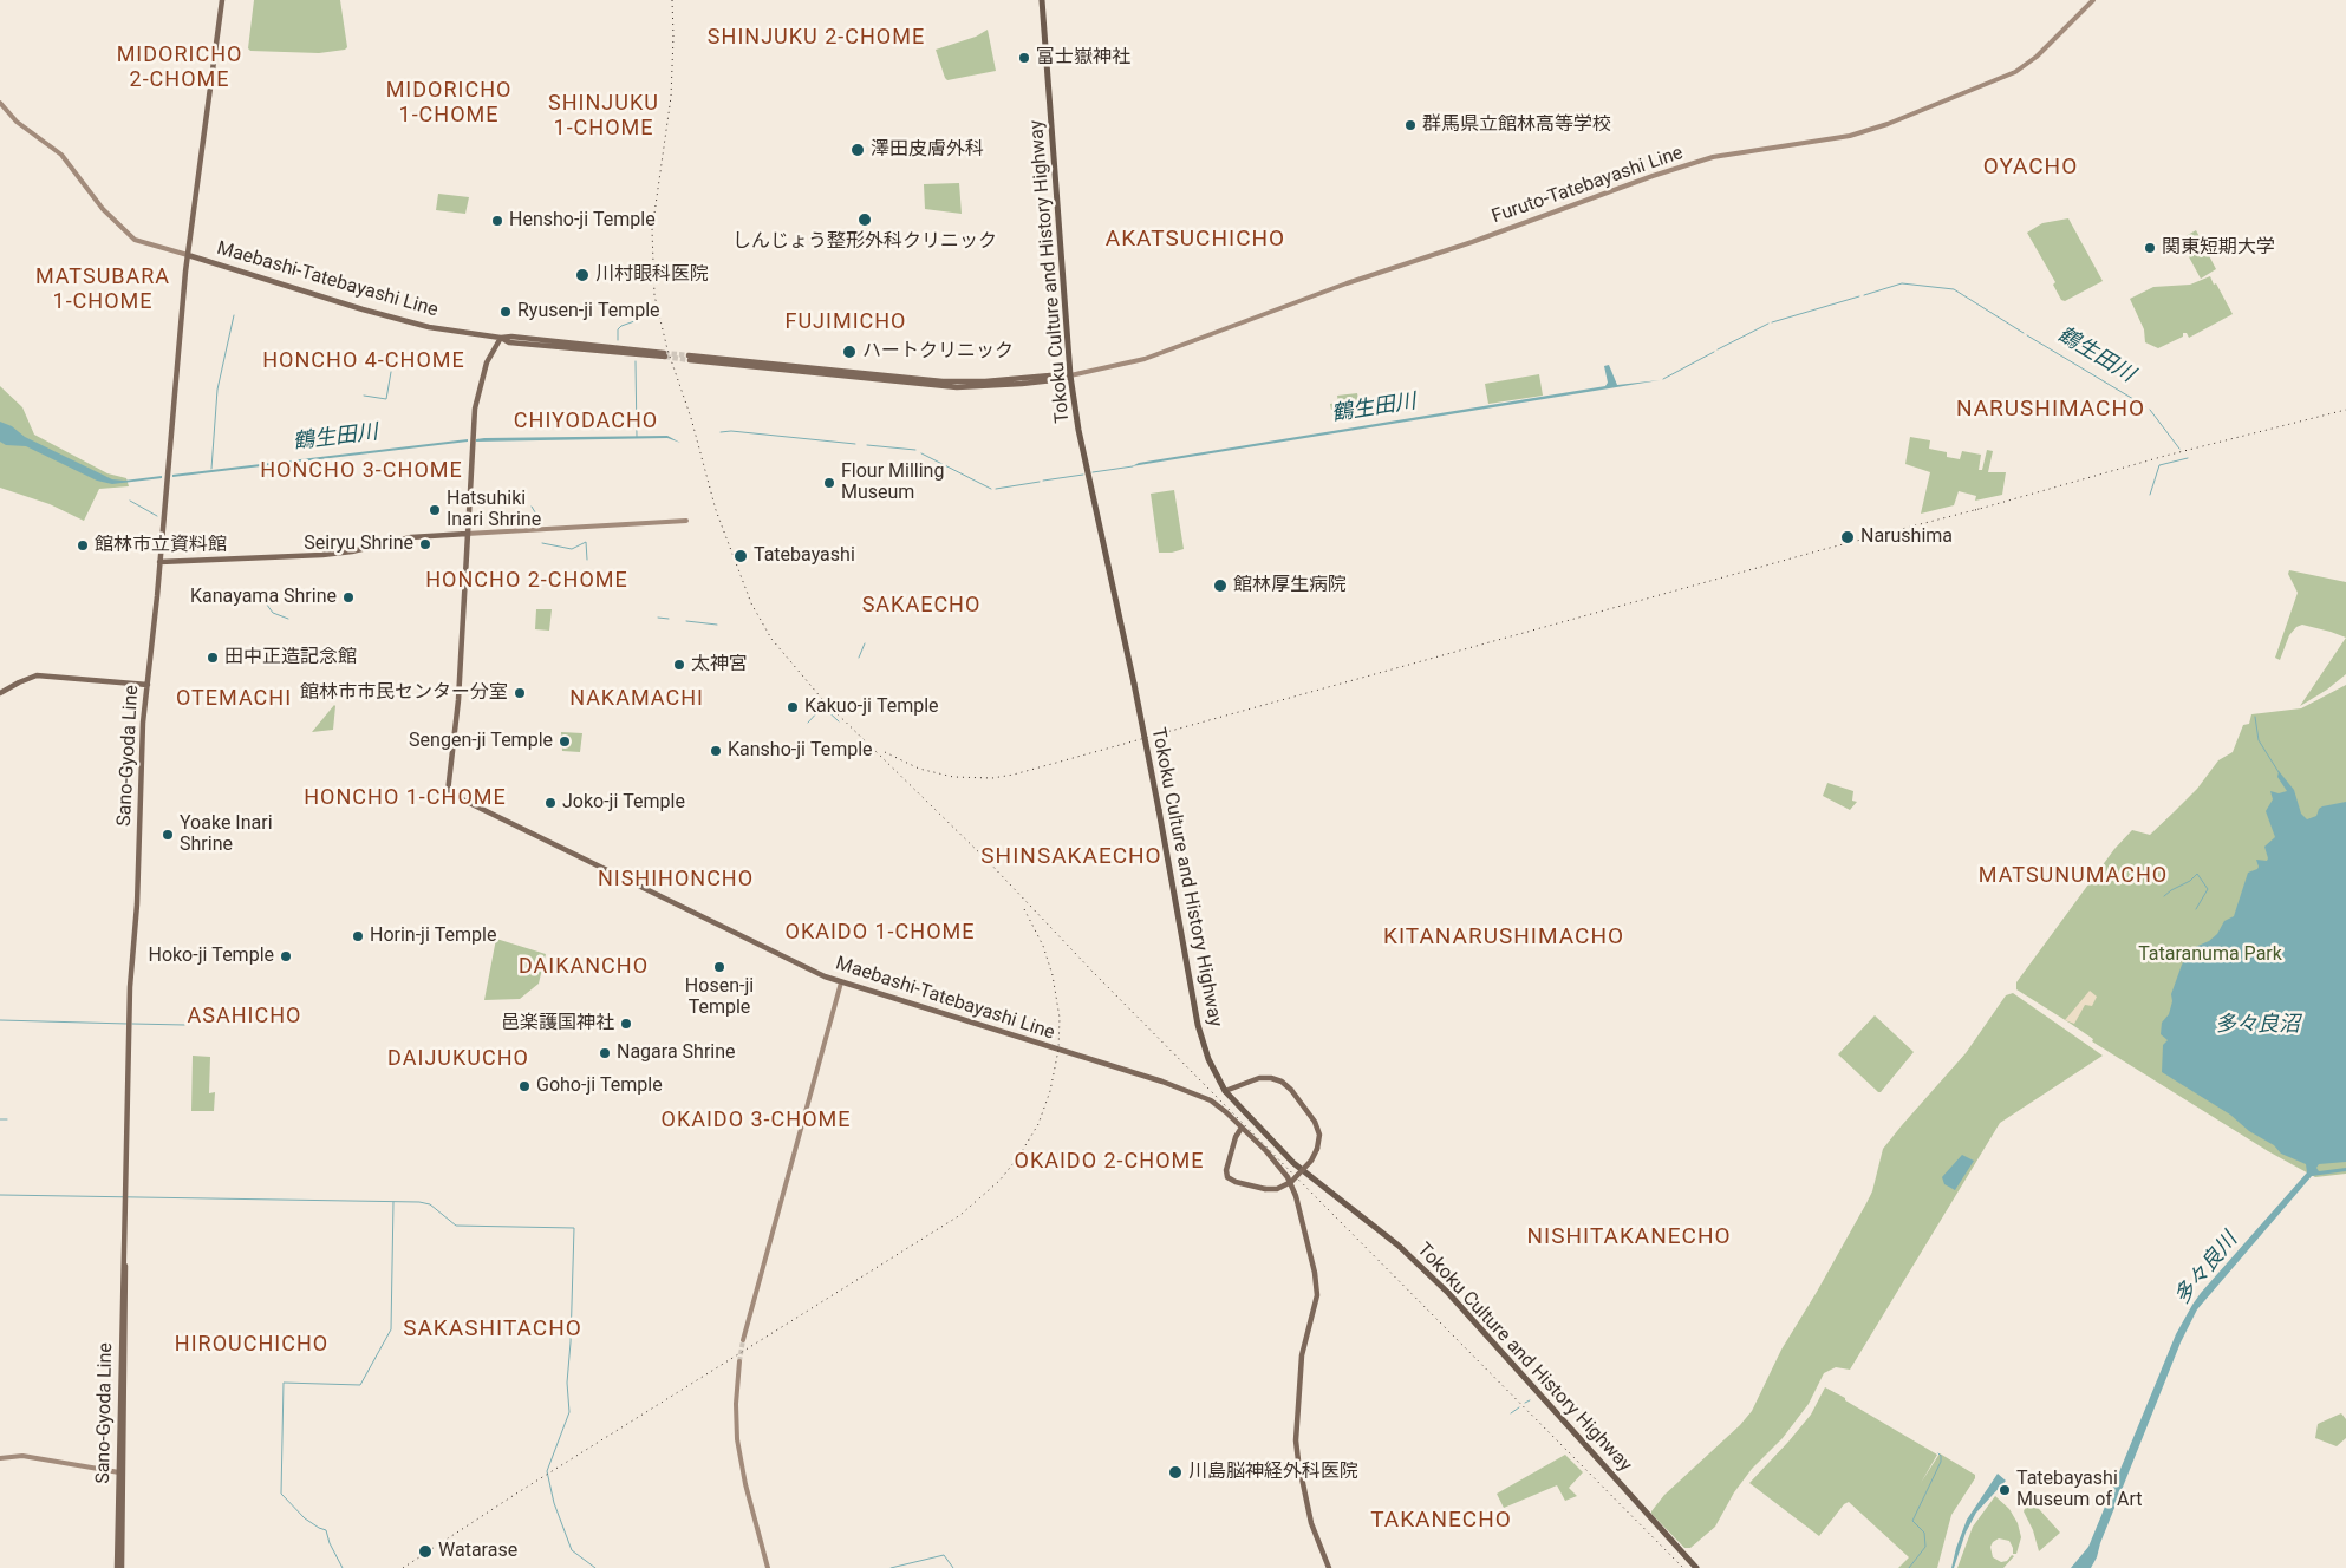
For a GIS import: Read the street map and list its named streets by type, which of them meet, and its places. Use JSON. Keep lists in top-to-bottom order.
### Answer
{
  "streets": {
    "highway": ["Tokoku Culture and History Highway"],
    "main road": ["Furuto-Tatebayashi Line", "Maebashi-Tatebayashi Line", "Sano-Gyoda Line"]
  },
  "crossings": [
    ["Furuto-Tatebayashi Line", "Tokoku Culture and History Highway"],
    ["Maebashi-Tatebayashi Line", "Sano-Gyoda Line"]
  ],
  "districts": [
    "SHINJUKU 2-CHOME",
    "MIDORICHO 2-CHOME",
    "MIDORICHO 1-CHOME",
    "SHINJUKU 1-CHOME",
    "OYACHO",
    "AKATSUCHICHO",
    "MATSUBARA 1-CHOME",
    "FUJIMICHO",
    "HONCHO 4-CHOME",
    "NARUSHIMACHO",
    "CHIYODACHO",
    "HONCHO 3-CHOME",
    "HONCHO 2-CHOME",
    "SAKAECHO",
    "OTEMACHI",
    "NAKAMACHI",
    "HONCHO 1-CHOME",
    "SHINSAKAECHO",
    "MATSUNUMACHO",
    "NISHIHONCHO",
    "OKAIDO 1-CHOME",
    "KITANARUSHIMACHO",
    "DAIKANCHO",
    "ASAHICHO",
    "DAIJUKUCHO",
    "OKAIDO 3-CHOME",
    "OKAIDO 2-CHOME",
    "NISHITAKANECHO",
    "SAKASHITACHO",
    "HIROUCHICHO",
    "TAKANECHO"
  ],
  "water": ["鶴生田川", "多々良沼", "多々良川"],
  "parks": ["Tataranuma Park"],
  "places": [
    "富士嶽神社",
    "群馬県立館林高等学校",
    "澤田皮膚外科",
    "しんじょう整形外科クリニック",
    "Hensho-ji Temple",
    "関東短期大学",
    "川村眼科医院",
    "Ryusen-ji Temple",
    "ハートクリニック",
    "Flour Milling Museum",
    "Hatsuhiki Inari Shrine",
    "Narushima",
    "Seiryu Shrine",
    "館林市立資料館",
    "Tatebayashi",
    "館林厚生病院",
    "Kanayama Shrine",
    "田中正造記念館",
    "太神宮",
    "館林市市民センター分室",
    "Kakuo-ji Temple",
    "Sengen-ji Temple",
    "Kansho-ji Temple",
    "Joko-ji Temple",
    "Yoake Inari Shrine",
    "Horin-ji Temple",
    "Hoko-ji Temple",
    "Hosen-ji Temple",
    "邑楽護国神社",
    "Nagara Shrine",
    "Goho-ji Temple",
    "川島脳神経外科医院",
    "Tatebayashi Museum of Art",
    "Watarase"
  ]
}
